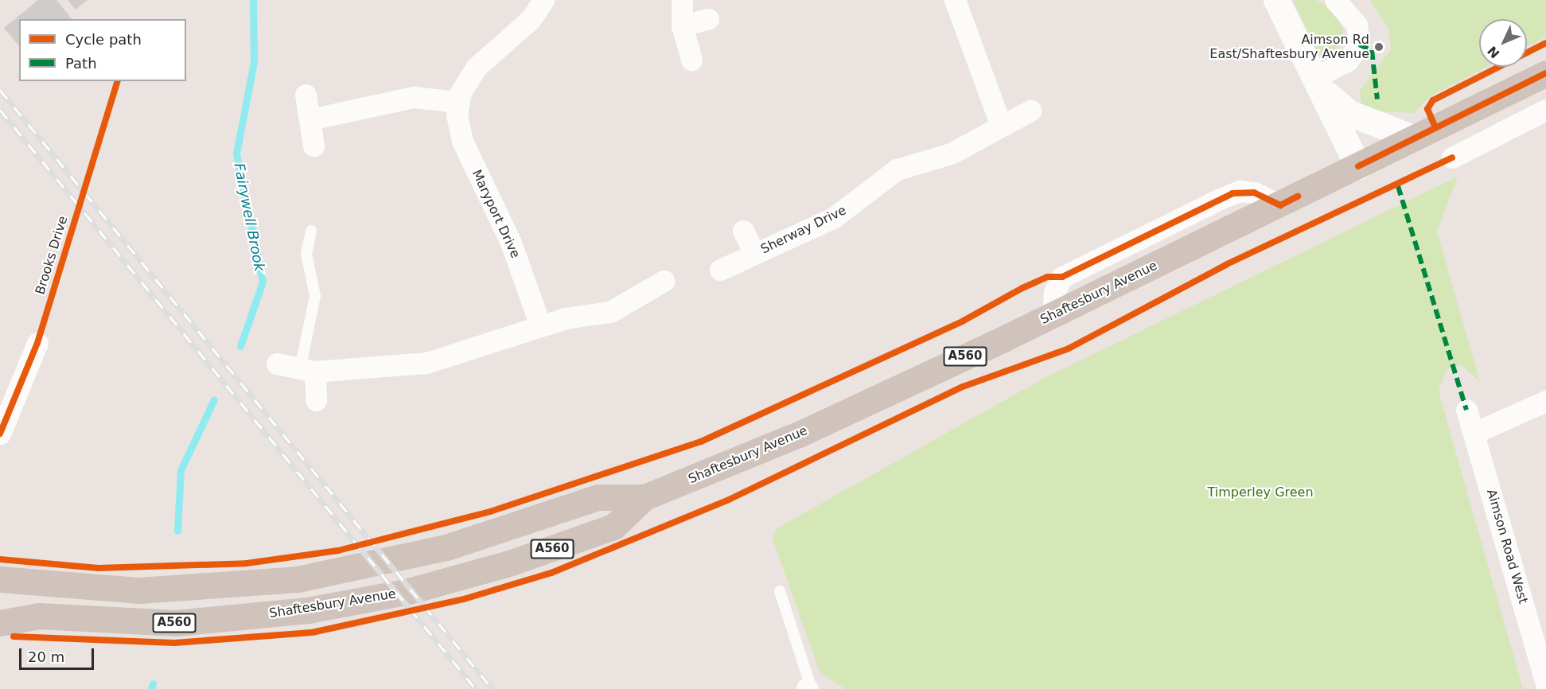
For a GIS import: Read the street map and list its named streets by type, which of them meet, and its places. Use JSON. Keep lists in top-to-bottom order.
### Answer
{
  "streets": {
    "highway": ["Shaftesbury Avenue", "A560"],
    "street": ["Maryport Drive", "Sherway Drive", "Aimson Road West"],
    "cycle path": ["Brooks Drive"]
  },
  "water": ["Fairywell Brook"],
  "parks": ["Timperley Green"],
  "places": ["Aimson Rd East/Shaftesbury Avenue"],
  "legend": ["Cycle path", "Path"],
  "scale_bar": "20 m",
  "north": "bottom left"
}
